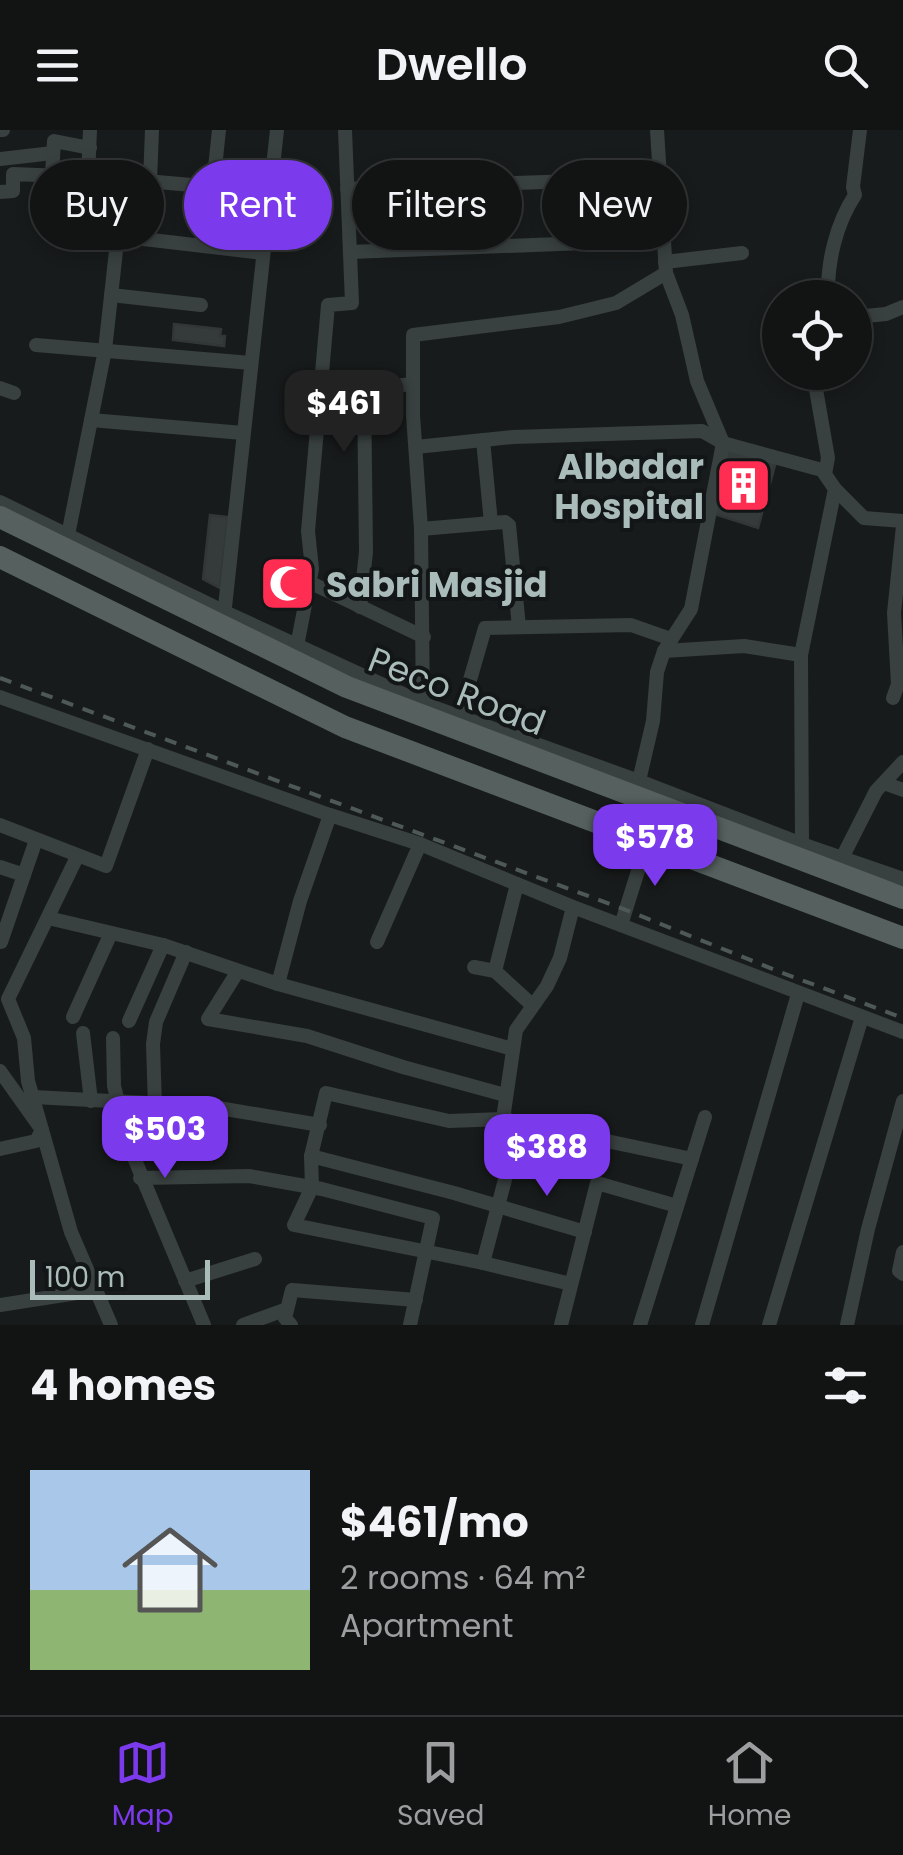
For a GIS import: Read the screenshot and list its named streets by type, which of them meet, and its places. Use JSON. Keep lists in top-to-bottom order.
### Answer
{
  "streets": {
    "main road": ["Peco Road"]
  },
  "places": {
    "building": ["Albadar Hospital"],
    "mosque": ["Sabri Masjid"]
  },
  "scale_bar": "100 m",
  "page": {
    "header": "Dwello",
    "chip": [
      "Buy",
      "Rent",
      "Filters",
      "New"
    ],
    "price": [
      "$461",
      "$578",
      "$503",
      "$388"
    ],
    "scale": "100 m",
    "heading": "4 homes",
    "list": [
      {
        "name": "$461/mo",
        "note": "2 rooms · 64 m² · Apartment"
      }
    ],
    "tabs": ["Map", "Saved", "Home"]
  }
}
